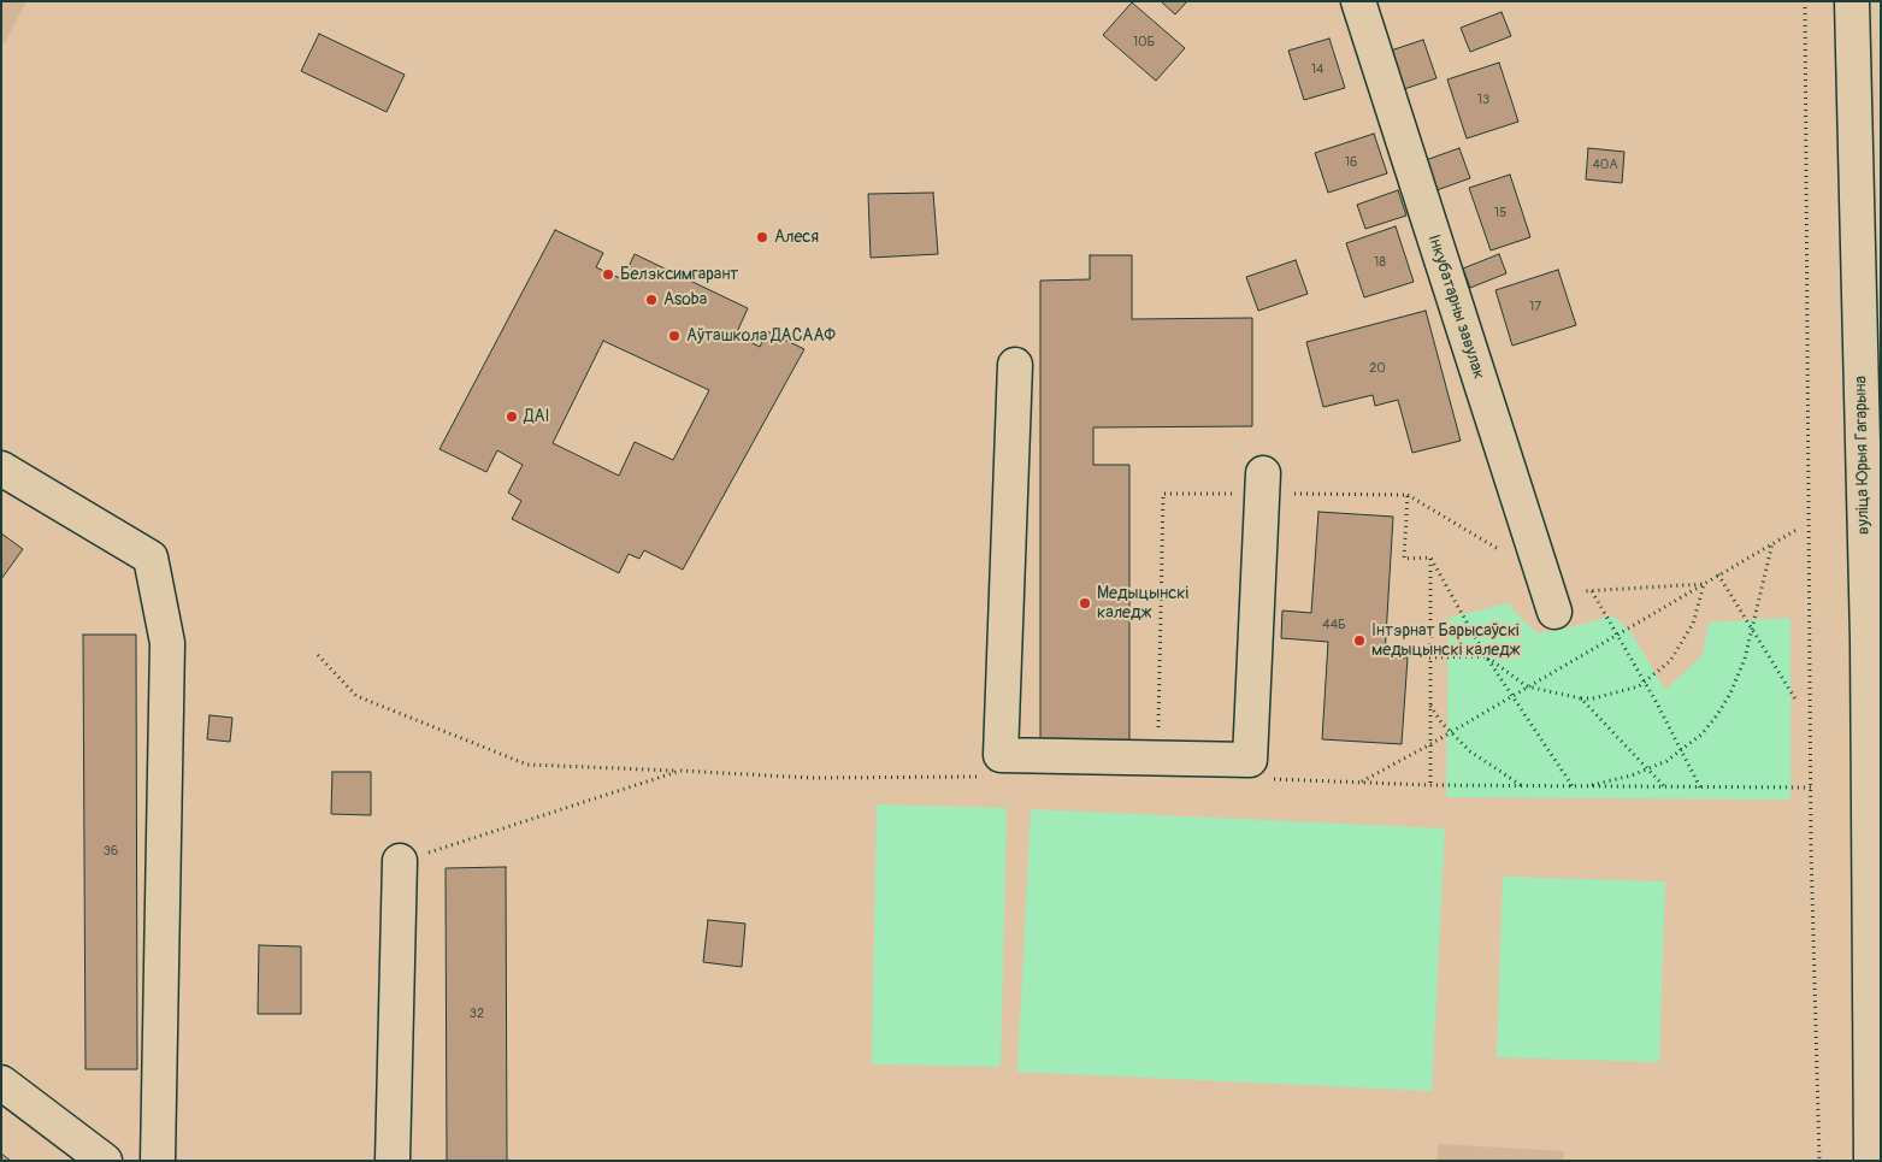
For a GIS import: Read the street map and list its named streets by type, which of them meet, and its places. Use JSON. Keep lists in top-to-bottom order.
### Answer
{
  "streets": {
    "main road": ["Інкубатарны завулак", "вуліца Юрыя Гагарына"]
  },
  "places": [
    "Алеся",
    "Белэксимгарант",
    "Asoba",
    "Аўташкола ДАСААФ",
    "ДАІ",
    "Медыцынскі каледж",
    "Інтэрнат Барысаўскі медыцынскі каледж"
  ],
  "house_numbers": [
    "10Б",
    "14",
    "13",
    "16",
    "40А",
    "15",
    "18",
    "17",
    "20",
    "44Б",
    "36",
    "32"
  ]
}
